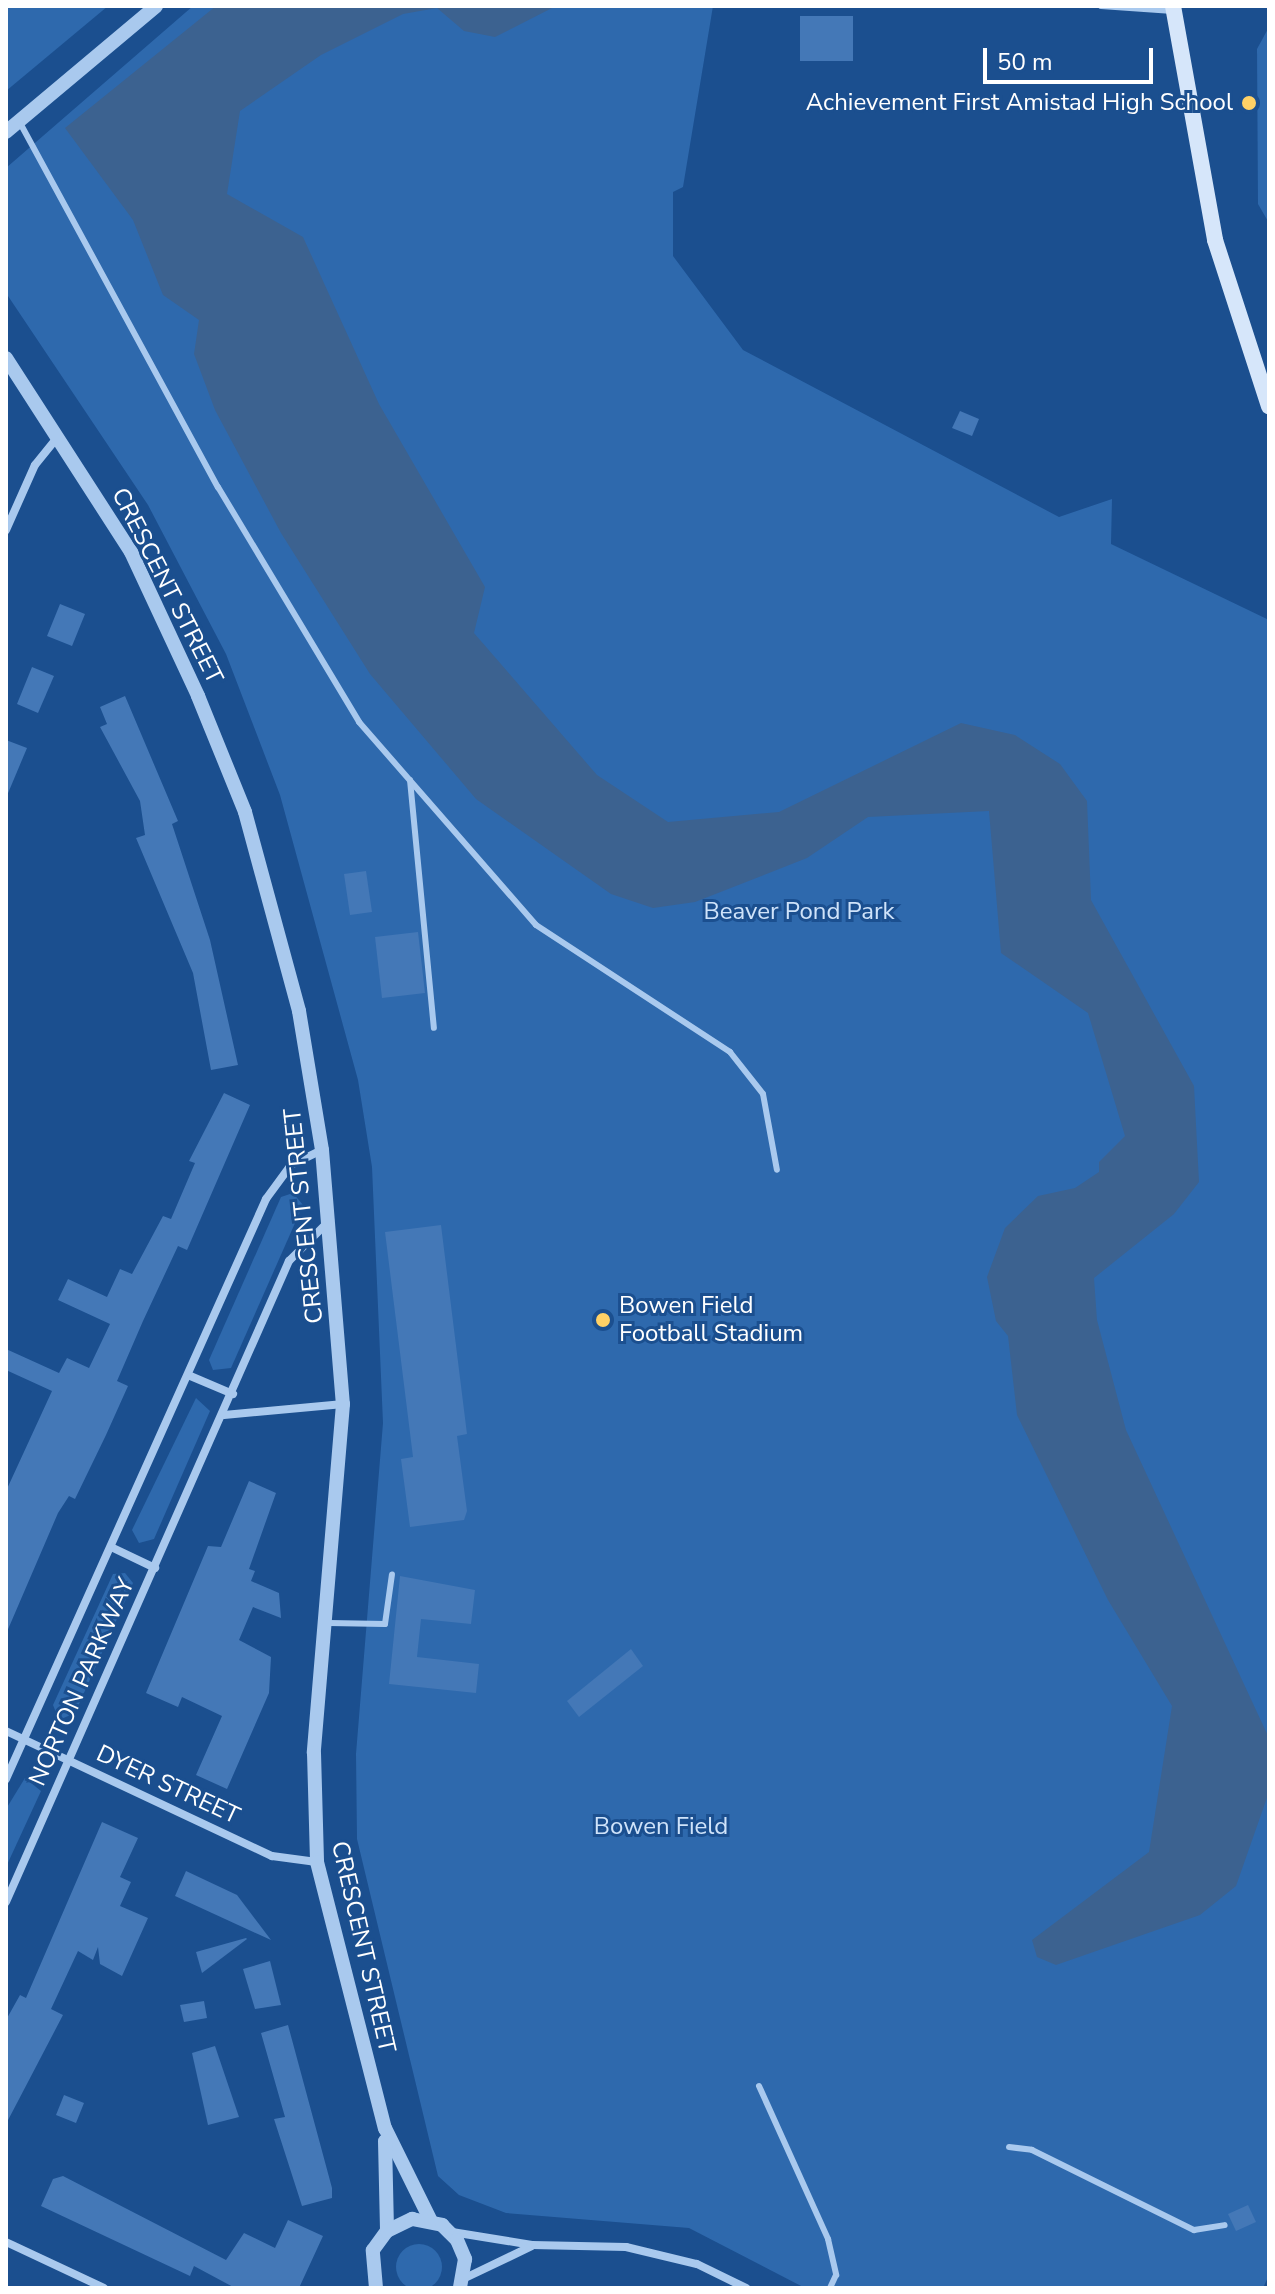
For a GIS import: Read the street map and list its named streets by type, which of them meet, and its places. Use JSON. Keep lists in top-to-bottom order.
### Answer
{
  "streets": {
    "street": ["CRESCENT STREET", "NORTON PARKWAY", "DYER STREET"]
  },
  "crossings": [
    ["CRESCENT STREET", "NORTON PARKWAY"],
    ["CRESCENT STREET", "DYER STREET"],
    ["NORTON PARKWAY", "DYER STREET"]
  ],
  "parks": ["Beaver Pond Park", "Bowen Field"],
  "places": ["Achievement First Amistad High School", "Bowen Field Football Stadium"],
  "scale_bar": "50 m"
}
